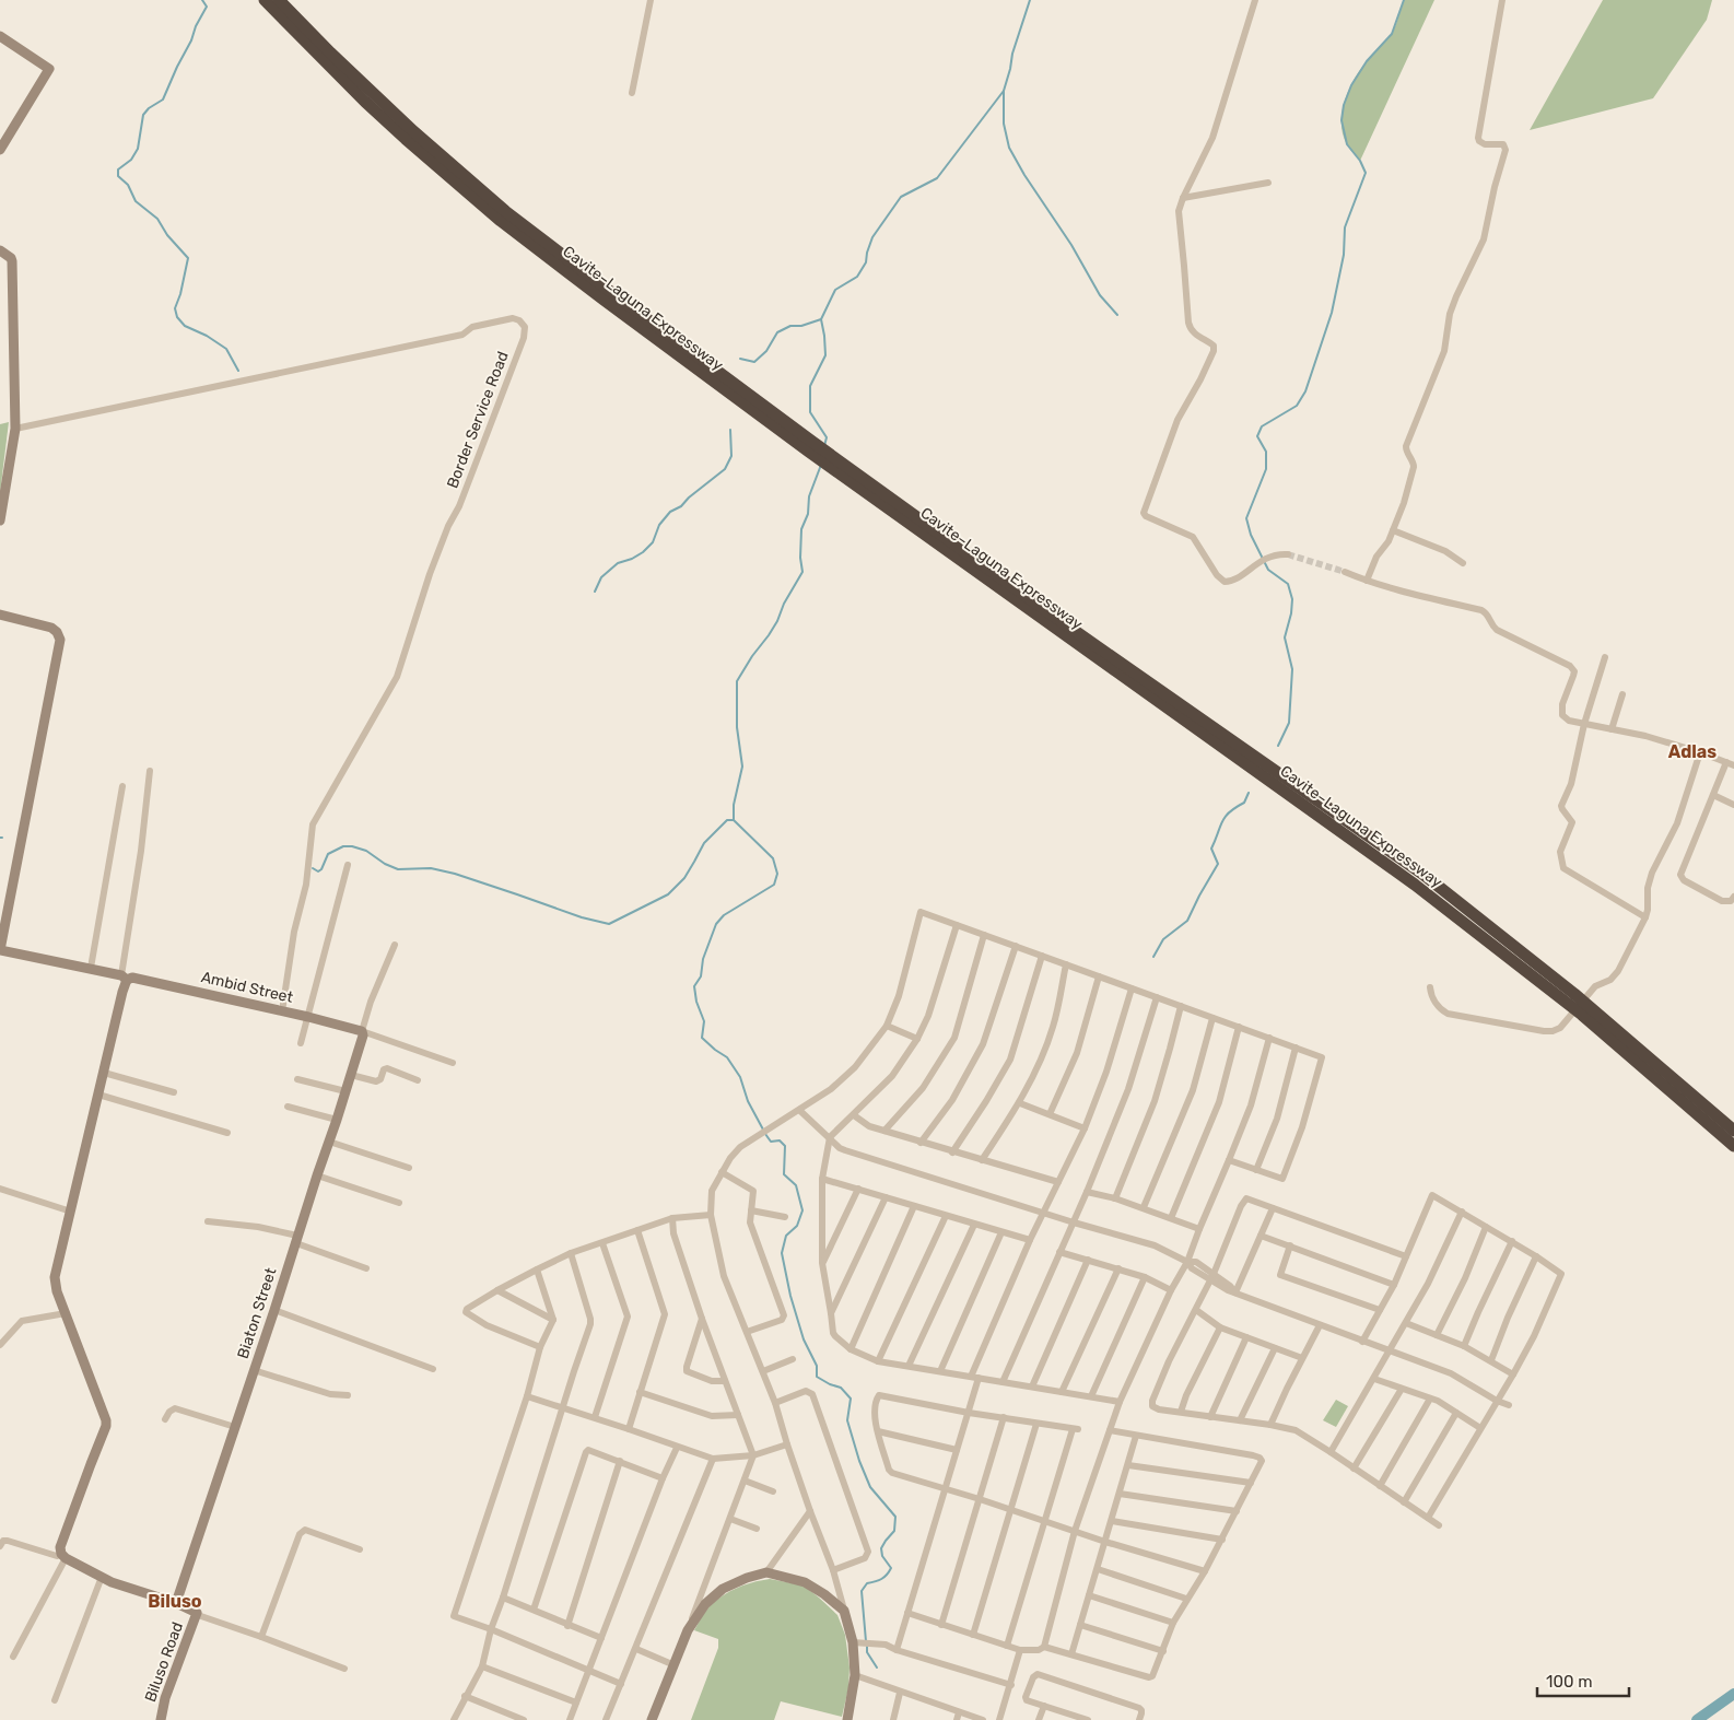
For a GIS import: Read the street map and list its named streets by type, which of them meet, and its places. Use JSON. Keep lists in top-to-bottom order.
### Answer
{
  "streets": {
    "highway": ["Cavite–Laguna Expressway"],
    "street": [
      "Border Service Road",
      "Ambid Street",
      "Biaton Street",
      "Biluso Road"
    ]
  },
  "crossings": [
    ["Border Service Road", "Ambid Street"],
    ["Ambid Street", "Biaton Street"]
  ],
  "districts": ["Adlas", "Biluso"],
  "scale_bar": "100 m"
}
